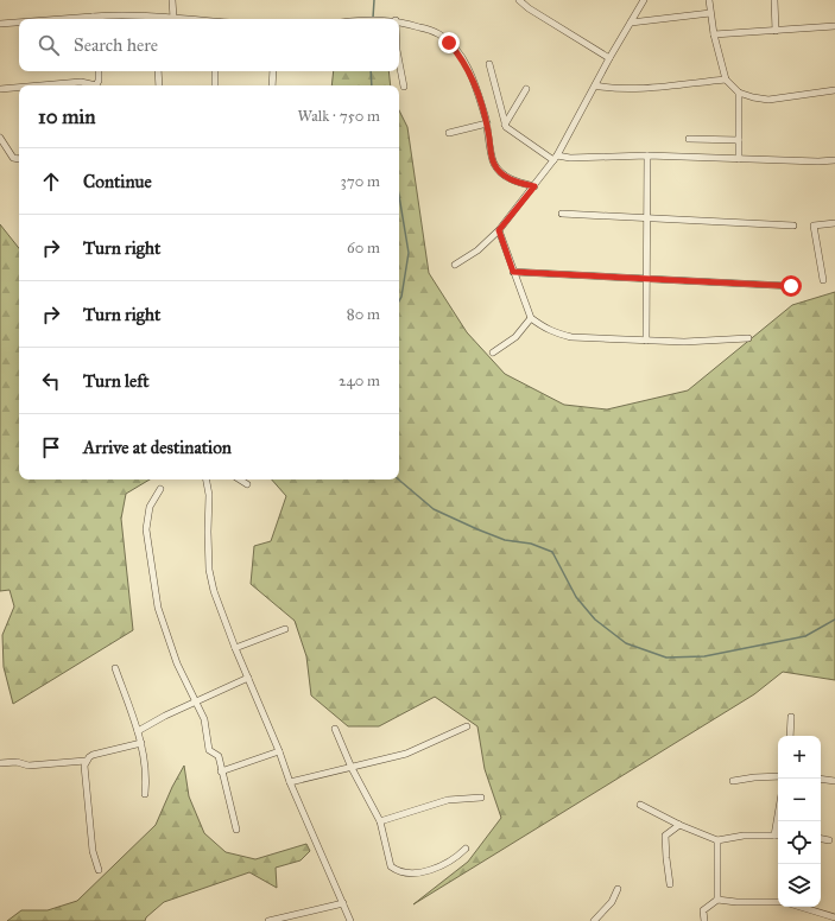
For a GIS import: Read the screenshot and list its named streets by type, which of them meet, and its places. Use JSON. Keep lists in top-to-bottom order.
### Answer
{
  "page": {
    "search": "Search here",
    "heading": ["10 min", "Walk · 750 m"],
    "list": [
      ["Continue", "370 m"],
      ["Turn right", "60 m"],
      ["Turn right", "80 m"],
      ["Turn left", "240 m"],
      "Arrive at destination"
    ],
    "map_buttons": ["+", "−"]
  }
}
